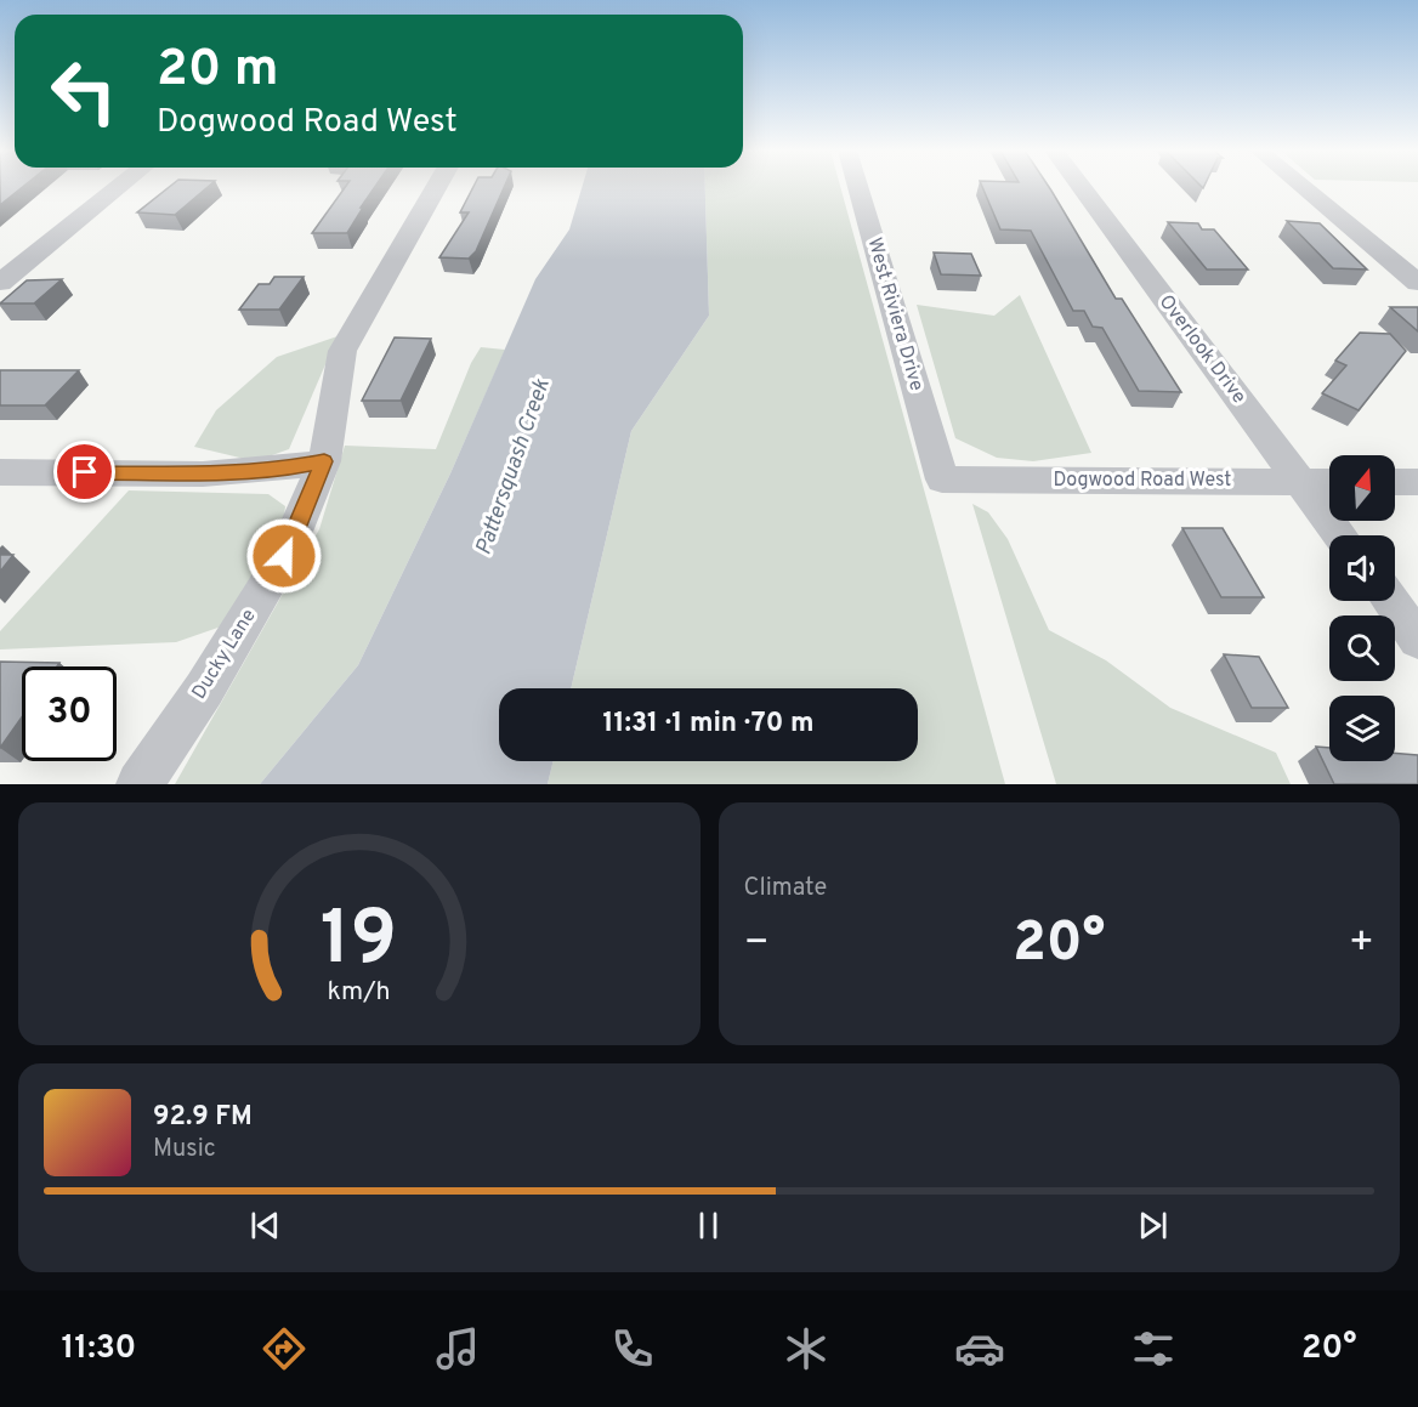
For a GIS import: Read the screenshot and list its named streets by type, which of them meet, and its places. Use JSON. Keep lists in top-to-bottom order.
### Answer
{
  "streets": {
    "street": [
      "West Riviera Drive",
      "Overlook Drive",
      "Dogwood Road West",
      "Ducky Lane"
    ]
  },
  "crossings": [
    ["West Riviera Drive", "Dogwood Road West"],
    ["Overlook Drive", "Dogwood Road West"]
  ],
  "water": ["Pattersquash Creek"],
  "north": "top",
  "page": {
    "turn": ["20 m", "Dogwood Road West"],
    "limit": "30",
    "trip": "11:31 · 1 min · 70 m",
    "tile": "Climate",
    "heat": ["−", "20°", "+"],
    "song": ["92.9 FM", "Music"],
    "tabs": ["11:30", "20°"],
    "gauge": ["19", "km/h"]
  }
}
